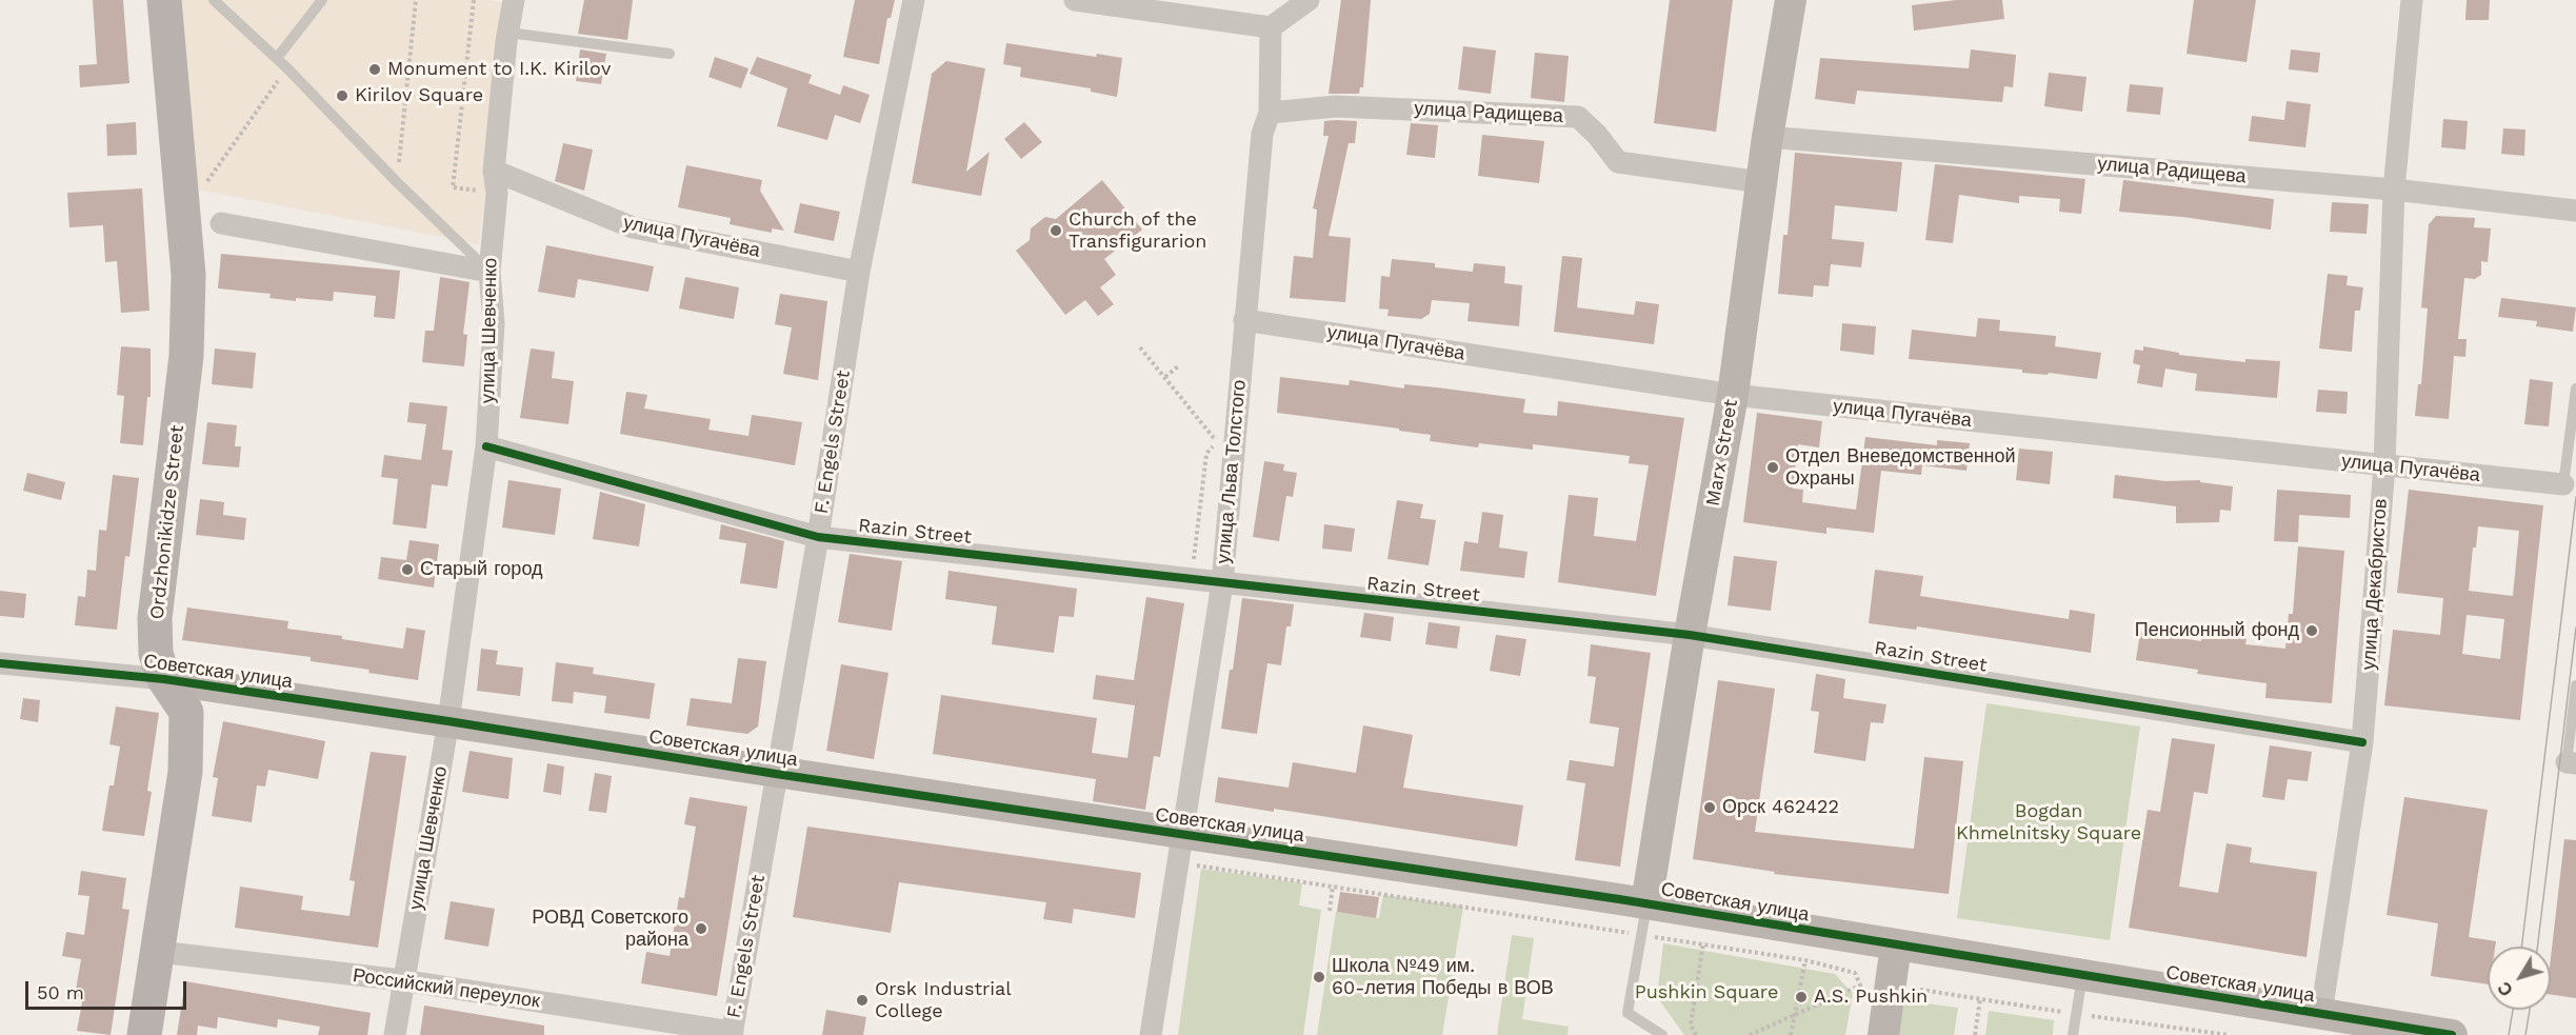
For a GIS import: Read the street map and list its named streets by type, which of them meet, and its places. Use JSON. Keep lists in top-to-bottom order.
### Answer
{
  "streets": {
    "main road": ["Ordzhonikidze Street"],
    "street": [
      "улица Радищева",
      "улица Пугачёва",
      "улица Шевченко",
      "F. Engels Street",
      "Marx Street",
      "улица Льва Толстого",
      "Razin Street",
      "улица Декабристов",
      "Советская улица",
      "Российский переулок"
    ]
  },
  "crossings": [
    ["улица Радищева", "Marx Street"],
    ["улица Радищева", "улица Льва Толстого"],
    ["улица Радищева", "улица Декабристов"],
    ["улица Пугачёва", "улица Шевченко"],
    ["улица Пугачёва", "F. Engels Street"],
    ["улица Пугачёва", "Marx Street"],
    ["улица Пугачёва", "улица Льва Толстого"],
    ["улица Пугачёва", "улица Декабристов"],
    ["улица Шевченко", "Razin Street"],
    ["улица Шевченко", "Советская улица"],
    ["улица Шевченко", "Российский переулок"],
    ["F. Engels Street", "Razin Street"],
    ["F. Engels Street", "Советская улица"],
    ["F. Engels Street", "Российский переулок"],
    ["Marx Street", "Razin Street"],
    ["Marx Street", "Советская улица"],
    ["улица Льва Толстого", "Razin Street"],
    ["улица Льва Толстого", "Советская улица"],
    ["Ordzhonikidze Street", "Советская улица"],
    ["Ordzhonikidze Street", "Российский переулок"],
    ["Razin Street", "улица Декабристов"],
    ["улица Декабристов", "Советская улица"]
  ],
  "parks": ["Bogdan Khmelnitsky Square", "Pushkin Square"],
  "places": [
    "Monument to I.K. Kirilov",
    "Kirilov Square",
    "Church of the Transfigurarion",
    "Отдел Вневедомственной Охраны",
    "Старый город",
    "Пенсионный фонд",
    "Орск 462422",
    "РОВД Советского района",
    "Школа №49 им. 60-летия Победы в ВОВ",
    "A.S. Pushkin",
    "Orsk Industrial College"
  ],
  "scale_bar": "50 m",
  "north": "bottom left"
}
